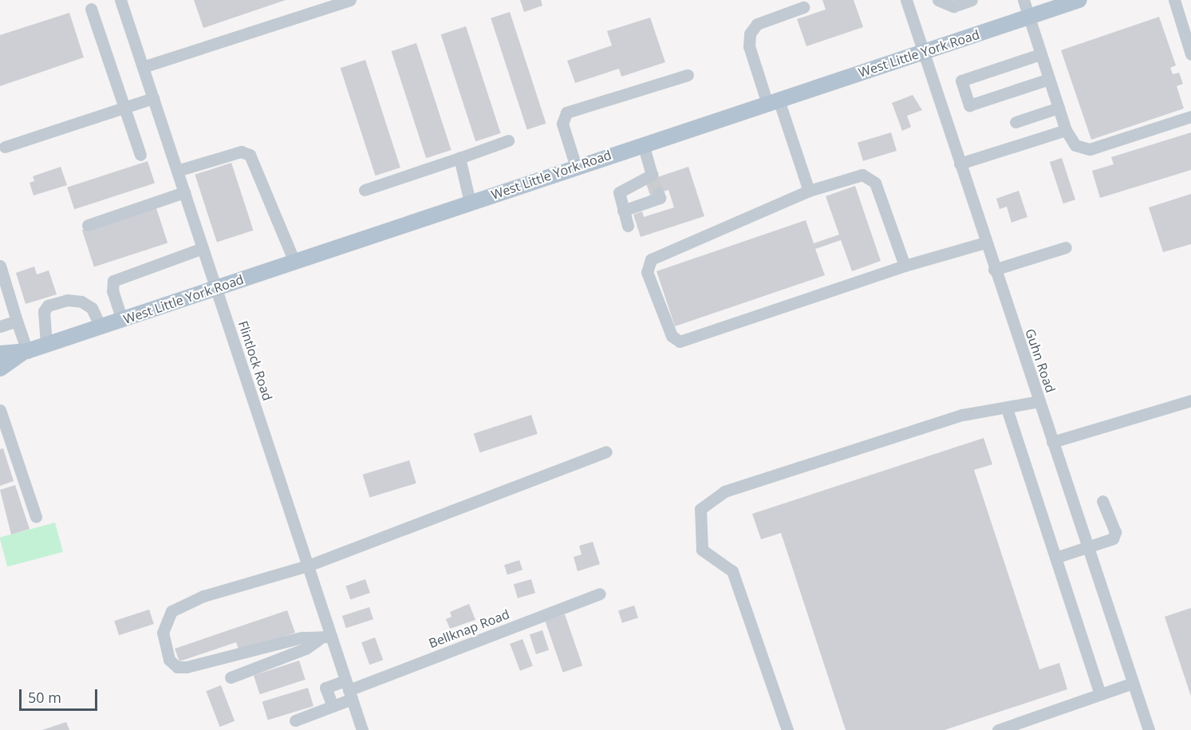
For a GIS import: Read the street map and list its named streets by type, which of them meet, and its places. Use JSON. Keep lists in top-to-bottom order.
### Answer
{
  "streets": {
    "main road": ["West Little York Road"],
    "street": ["Flintlock Road", "Guhn Road", "Bellknap Road"]
  },
  "crossings": [
    ["West Little York Road", "Flintlock Road"],
    ["West Little York Road", "Guhn Road"],
    ["Flintlock Road", "Bellknap Road"]
  ],
  "scale_bar": "50 m"
}
